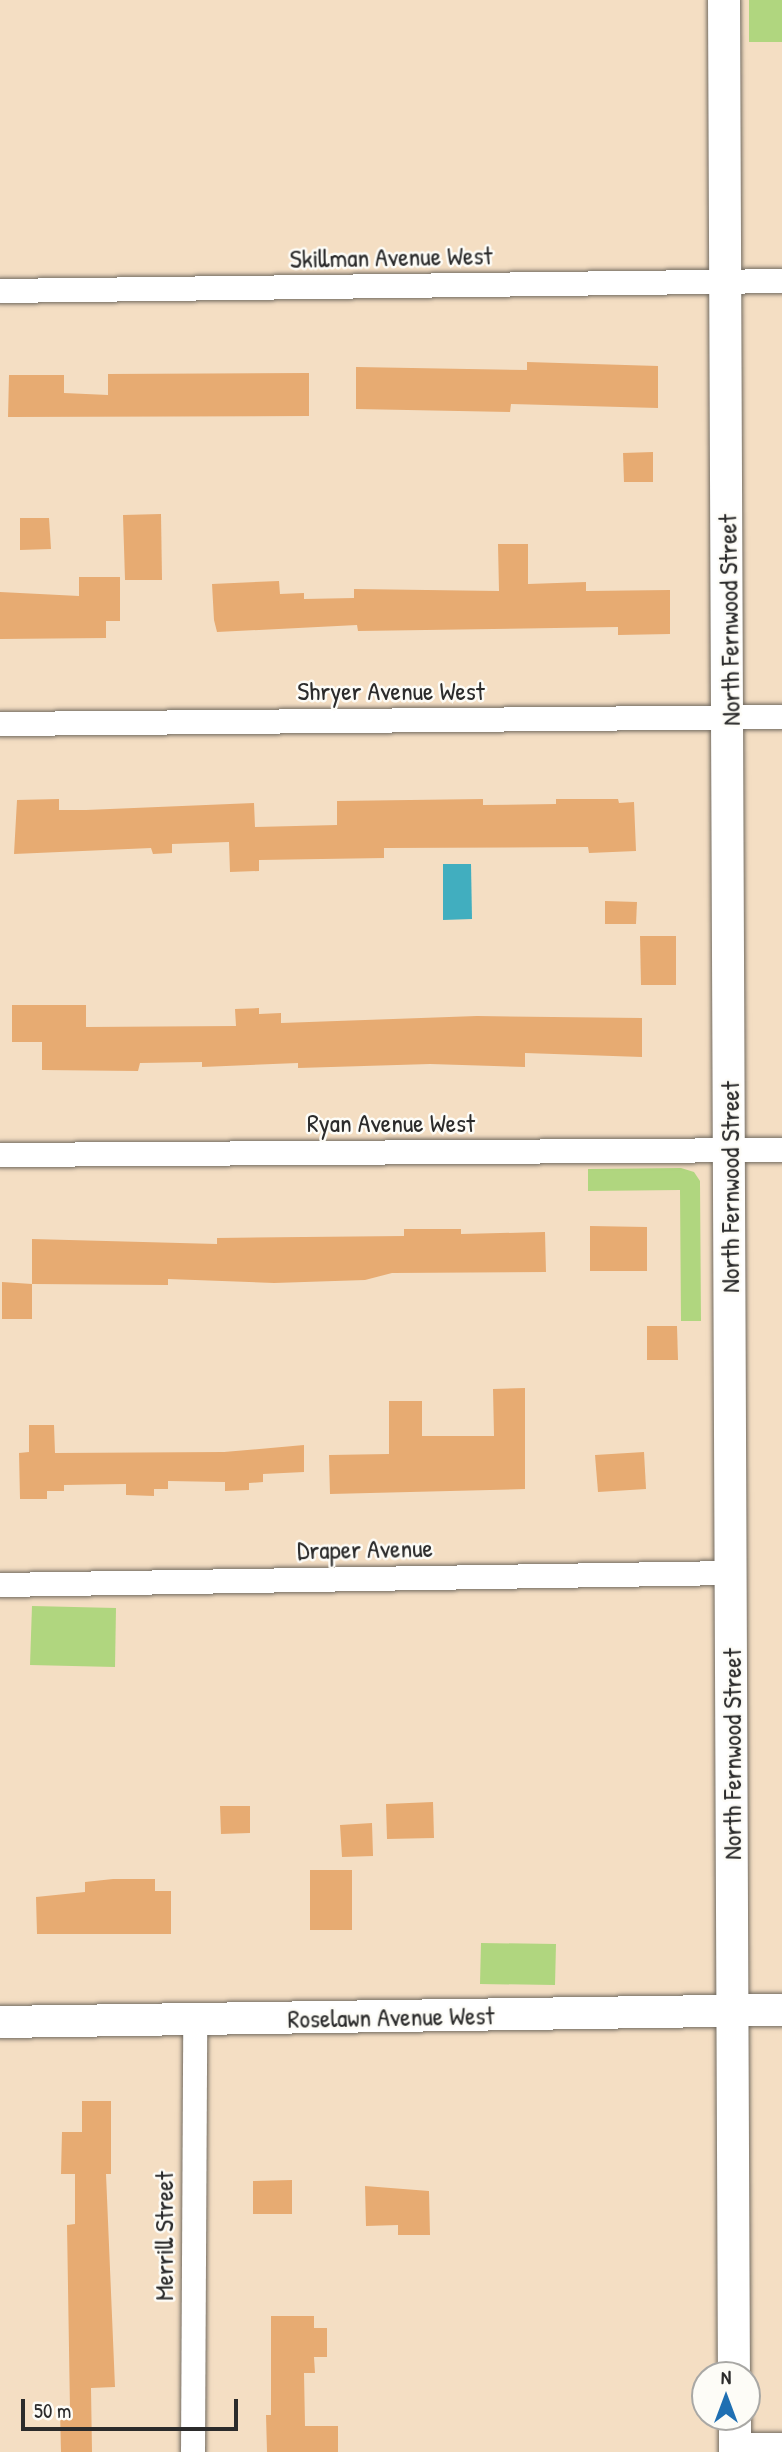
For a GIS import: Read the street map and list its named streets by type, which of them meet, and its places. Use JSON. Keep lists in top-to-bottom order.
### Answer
{
  "streets": {
    "street": [
      "Skillman Avenue West",
      "North Fernwood Street",
      "Shryer Avenue West",
      "Ryan Avenue West",
      "Draper Avenue",
      "Roselawn Avenue West",
      "Merrill Street"
    ]
  },
  "crossings": [
    ["Skillman Avenue West", "North Fernwood Street"],
    ["North Fernwood Street", "Shryer Avenue West"],
    ["North Fernwood Street", "Ryan Avenue West"],
    ["North Fernwood Street", "Draper Avenue"],
    ["North Fernwood Street", "Roselawn Avenue West"],
    ["Roselawn Avenue West", "Merrill Street"]
  ],
  "scale_bar": "50 m",
  "north": "top"
}
